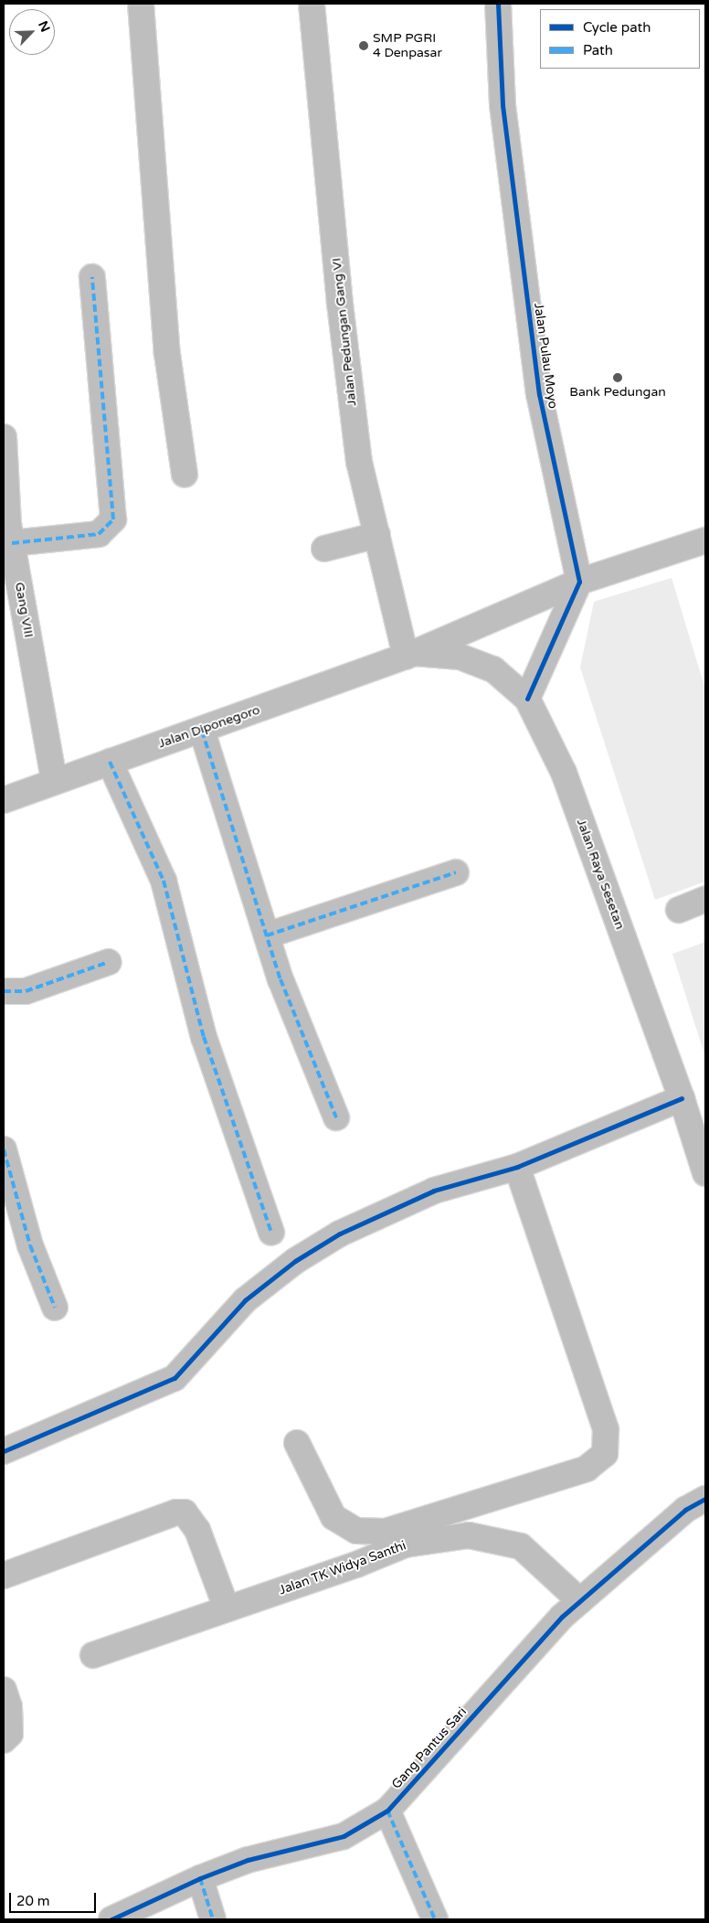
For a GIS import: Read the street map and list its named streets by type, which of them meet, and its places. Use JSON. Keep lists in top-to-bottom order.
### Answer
{
  "streets": {
    "street": [
      "Jalan Pedungan Gang VI",
      "Jalan Pulau Moyo",
      "Gang VIII",
      "Jalan Diponegoro",
      "Jalan Raya Sesetan",
      "Jalan TK Widya Santhi",
      "Gang Pantus Sari"
    ]
  },
  "crossings": [
    ["Jalan Pedungan Gang VI", "Jalan Diponegoro"],
    ["Jalan Pedungan Gang VI", "Jalan Raya Sesetan"],
    ["Gang VIII", "Jalan Diponegoro"],
    ["Jalan Diponegoro", "Jalan Raya Sesetan"],
    ["Jalan TK Widya Santhi", "Gang Pantus Sari"]
  ],
  "places": ["SMP PGRI 4 Denpasar", "Bank Pedungan"],
  "legend": ["Cycle path", "Path"],
  "scale_bar": "20 m",
  "north": "top right"
}
